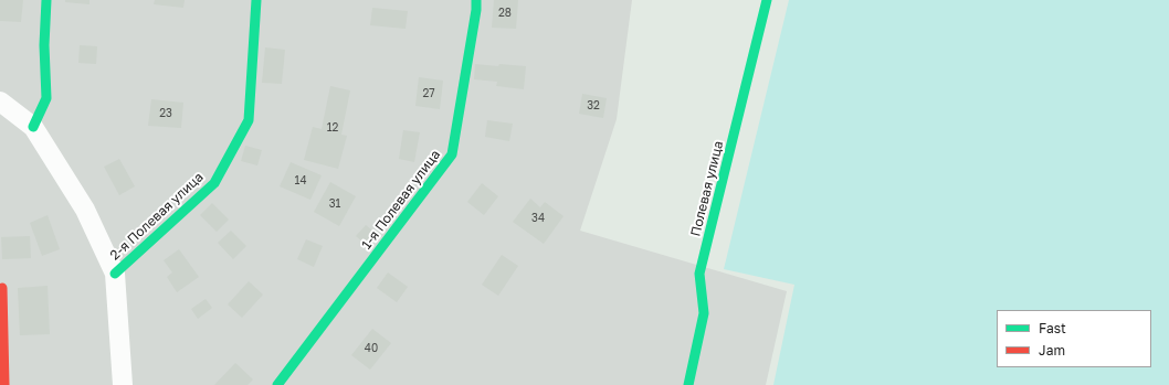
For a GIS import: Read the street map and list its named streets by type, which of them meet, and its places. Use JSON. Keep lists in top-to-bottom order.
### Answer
{
  "streets": {
    "street": ["Полевая улица", "1-я Полевая улица", "2-я Полевая улица"]
  },
  "house_numbers": [
    "28",
    "27",
    "32",
    "23",
    "12",
    "14",
    "31",
    "34",
    "40"
  ],
  "legend": ["Fast", "Jam"]
}
